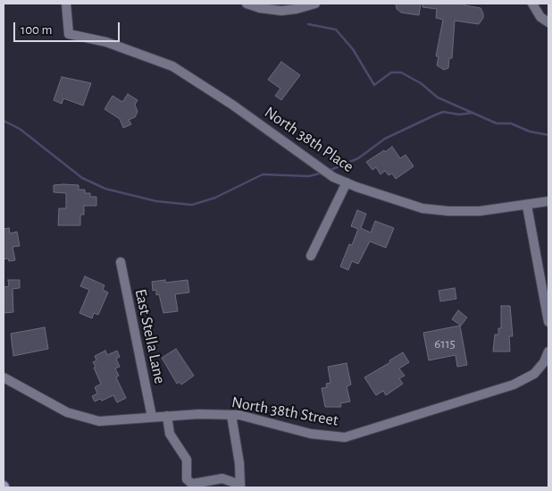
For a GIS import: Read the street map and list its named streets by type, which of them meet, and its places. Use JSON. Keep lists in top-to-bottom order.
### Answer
{
  "streets": {
    "street": ["North 38th Place", "East Stella Lane", "North 38th Street"]
  },
  "crossings": [
    ["East Stella Lane", "North 38th Street"]
  ],
  "house_numbers": ["6115"],
  "scale_bar": "100 m"
}
